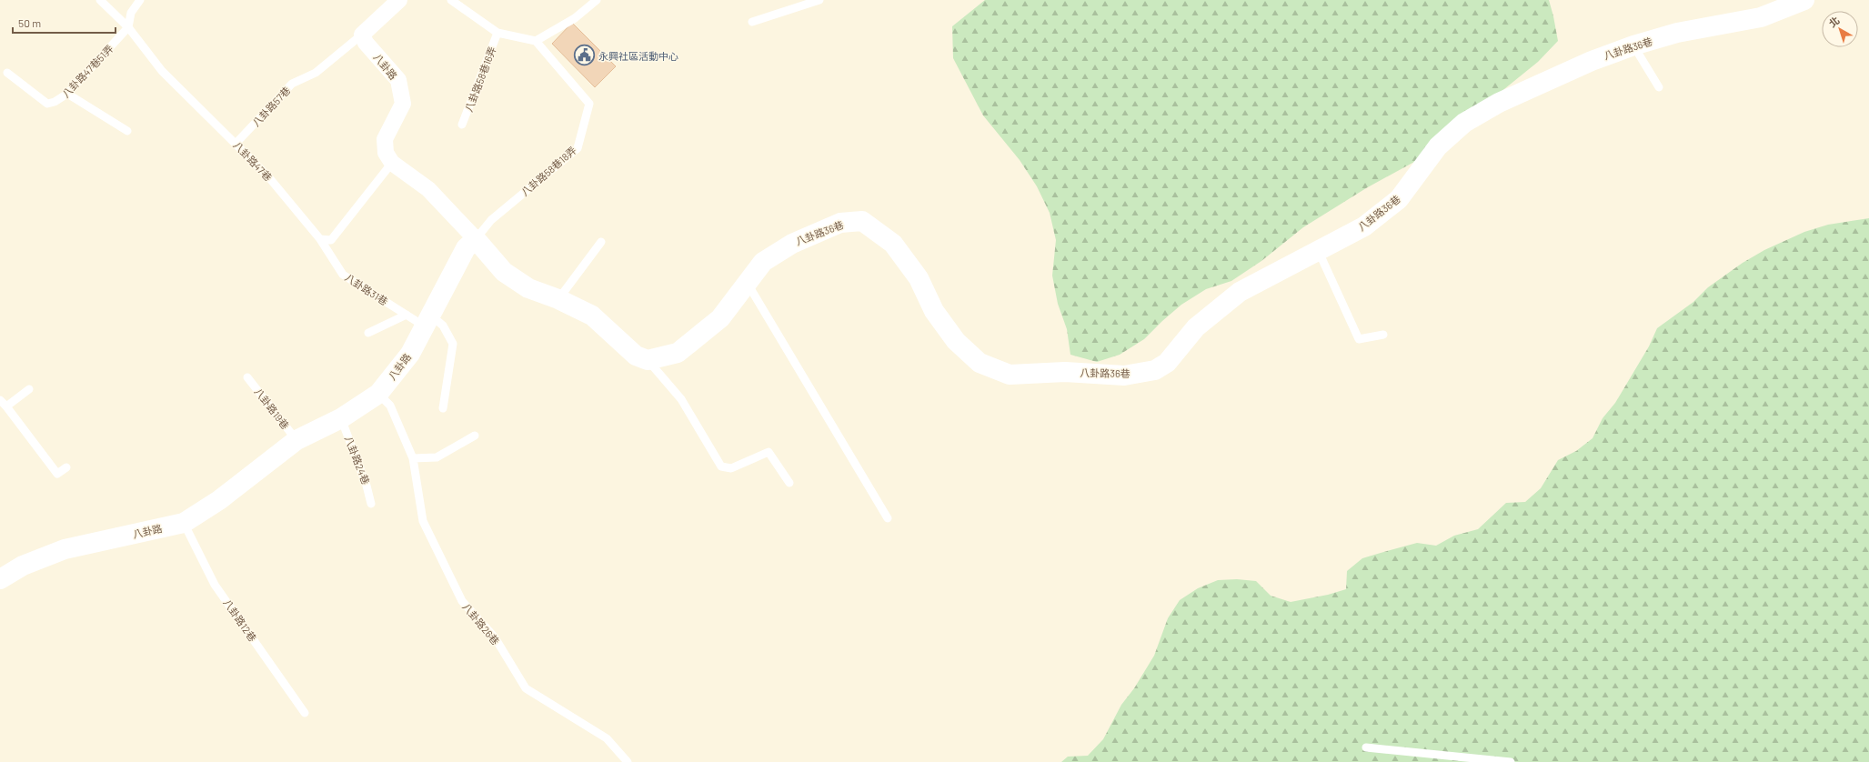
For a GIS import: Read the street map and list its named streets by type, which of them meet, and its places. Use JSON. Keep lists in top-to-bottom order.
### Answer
{
  "streets": {
    "street": ["八卦路36巷", "八卦路"],
    "lane": [
      "八卦路47巷51弄",
      "八卦路58巷16弄",
      "八卦路57巷",
      "八卦路47巷",
      "八卦路58巷18弄",
      "八卦路31巷",
      "八卦路19巷",
      "八卦路24巷",
      "八卦路12巷",
      "八卦路26巷"
    ]
  },
  "crossings": [
    ["八卦路", "八卦路57巷"],
    ["八卦路", "八卦路58巷18弄"],
    ["八卦路", "八卦路31巷"],
    ["八卦路", "八卦路19巷"],
    ["八卦路", "八卦路24巷"],
    ["八卦路", "八卦路12巷"],
    ["八卦路", "八卦路26巷"],
    ["八卦路47巷51弄", "八卦路47巷"],
    ["八卦路57巷", "八卦路47巷"],
    ["八卦路47巷", "八卦路31巷"]
  ],
  "places": {
    "public building": ["永興社區活動中心"]
  },
  "scale_bar": "50 m",
  "north": "top left"
}
